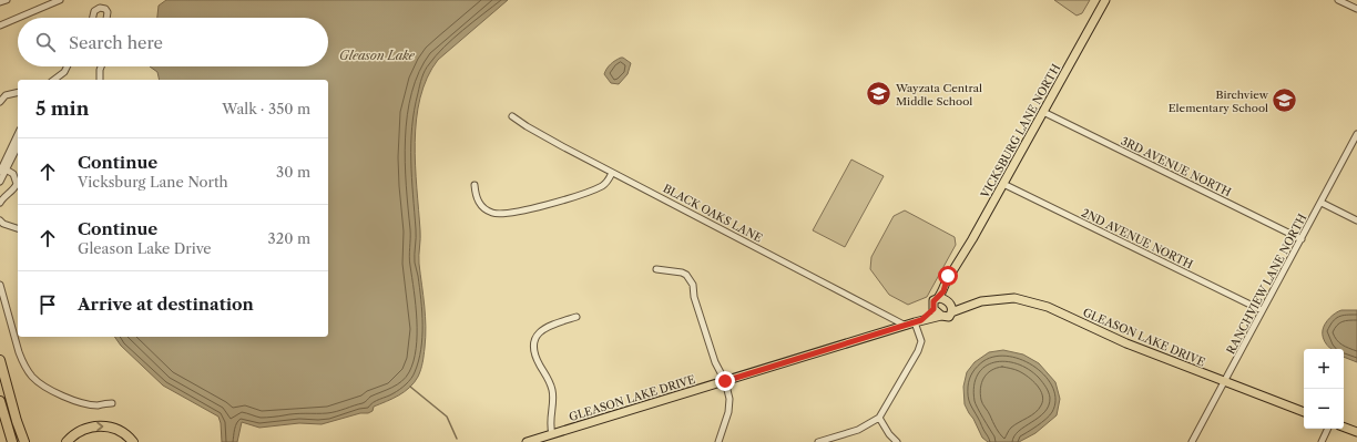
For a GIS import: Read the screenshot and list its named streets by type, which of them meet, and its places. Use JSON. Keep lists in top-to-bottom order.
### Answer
{
  "streets": {
    "main road": ["VICKSBURG LANE NORTH", "GLEASON LAKE DRIVE"],
    "street": [
      "3RD AVENUE NORTH",
      "BLACK OAKS LANE",
      "2ND AVENUE NORTH",
      "RANCHVIEW LANE NORTH"
    ]
  },
  "crossings": [
    ["VICKSBURG LANE NORTH", "3RD AVENUE NORTH"],
    ["VICKSBURG LANE NORTH", "2ND AVENUE NORTH"],
    ["VICKSBURG LANE NORTH", "GLEASON LAKE DRIVE"],
    ["3RD AVENUE NORTH", "RANCHVIEW LANE NORTH"],
    ["BLACK OAKS LANE", "GLEASON LAKE DRIVE"],
    ["2ND AVENUE NORTH", "RANCHVIEW LANE NORTH"],
    ["RANCHVIEW LANE NORTH", "GLEASON LAKE DRIVE"]
  ],
  "water": ["Gleason Lake"],
  "places": {
    "school or university": ["Wayzata Central Middle School", "Birchview Elementary School"]
  },
  "page": {
    "search": "Search here",
    "heading": ["5 min", "Walk · 350 m"],
    "list": [
      ["Continue", "Vicksburg Lane North", "30 m"],
      ["Continue", "Gleason Lake Drive", "320 m"],
      "Arrive at destination"
    ],
    "map_buttons": ["+", "−"]
  }
}
